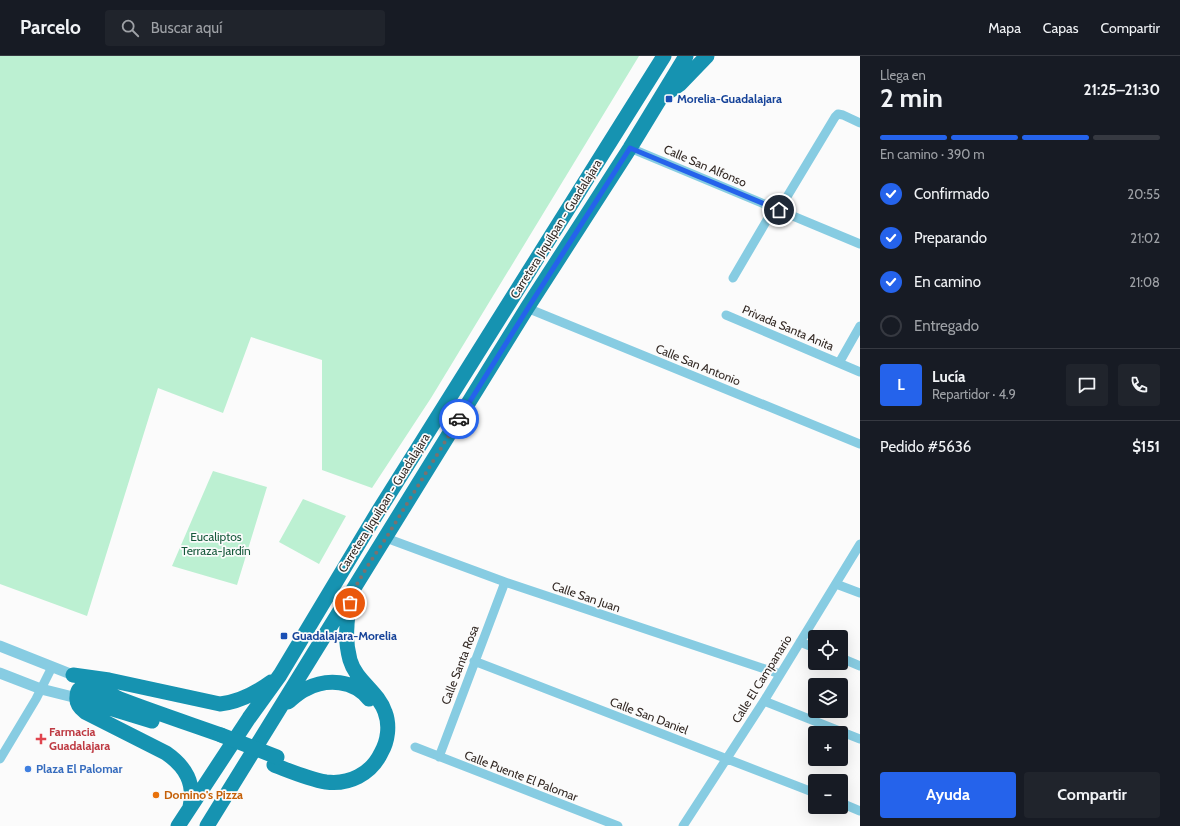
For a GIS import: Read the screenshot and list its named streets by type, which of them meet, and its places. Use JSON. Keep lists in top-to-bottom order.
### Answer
{
  "streets": {
    "highway": ["Carretera Jiquilpan - Guadalajara"],
    "street": [
      "Calle San Alfonso",
      "Privada Santa Anita",
      "Calle San Antonio",
      "Calle San Juan",
      "Calle Santa Rosa",
      "Calle El Campanario",
      "Calle San Daniel",
      "Calle Puente El Palomar"
    ]
  },
  "crossings": [
    ["Calle San Alfonso", "Carretera Jiquilpan - Guadalajara"],
    ["Carretera Jiquilpan - Guadalajara", "Calle San Antonio"],
    ["Carretera Jiquilpan - Guadalajara", "Calle San Juan"],
    ["Calle San Juan", "Calle Santa Rosa"],
    ["Calle San Juan", "Calle El Campanario"],
    ["Calle Santa Rosa", "Calle San Daniel"],
    ["Calle Santa Rosa", "Calle Puente El Palomar"],
    ["Calle El Campanario", "Calle San Daniel"]
  ],
  "parks": ["Eucaliptos Terraza-Jardín"],
  "places": {
    "transit": ["Morelia-Guadalajara", "Guadalajara-Morelia"],
    "health": ["Farmacia Guadalajara"],
    "other": ["Plaza El Palomar", "Domino's Pizza"]
  },
  "page": {
    "header": "Parcelo",
    "search": "Buscar aquí",
    "nav": ["Mapa", "Capas", "Compartir"],
    "heading": ["2 min", "Llega en", "21:25–21:30"],
    "panel": [
      "Lucía",
      "Repartidor · 4.9",
      "Pedido #5636",
      "$151"
    ],
    "bar": "En camino · 390 m",
    "list": [
      ["Confirmado", "20:55"],
      ["Preparando", "21:02"],
      ["En camino", "21:08"],
      "Entregado"
    ],
    "round": "L",
    "map_buttons": ["+", "−"],
    "buttons": ["Ayuda", "Compartir"]
  }
}
